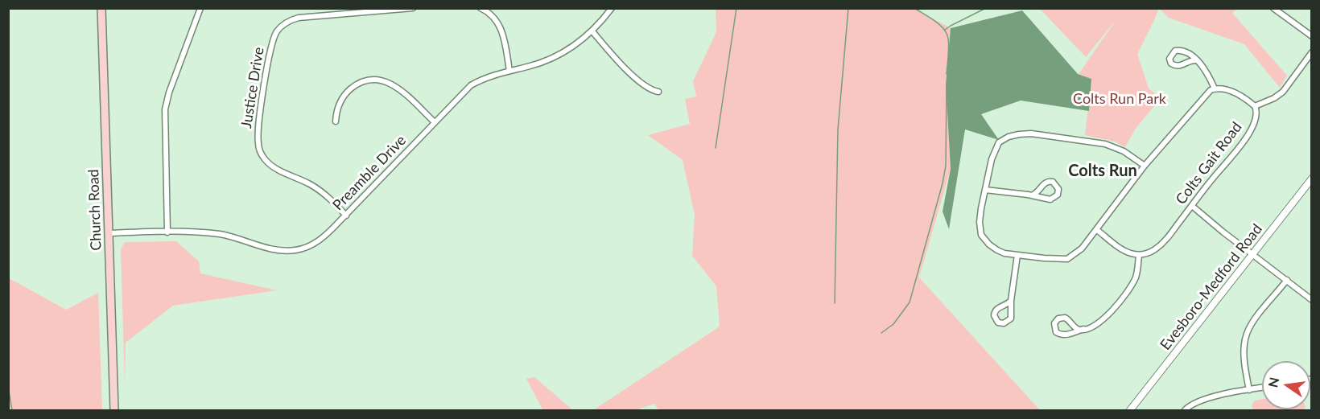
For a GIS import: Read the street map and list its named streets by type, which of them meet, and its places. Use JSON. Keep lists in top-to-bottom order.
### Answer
{
  "streets": {
    "main road": ["Church Road"],
    "street": [
      "Justice Drive",
      "Colts Gait Road",
      "Preamble Drive",
      "Evesboro-Medford Road"
    ]
  },
  "crossings": [
    ["Justice Drive", "Preamble Drive"],
    ["Preamble Drive", "Church Road"]
  ],
  "districts": ["Colts Run"],
  "parks": ["Colts Run Park"],
  "north": "left"
}
